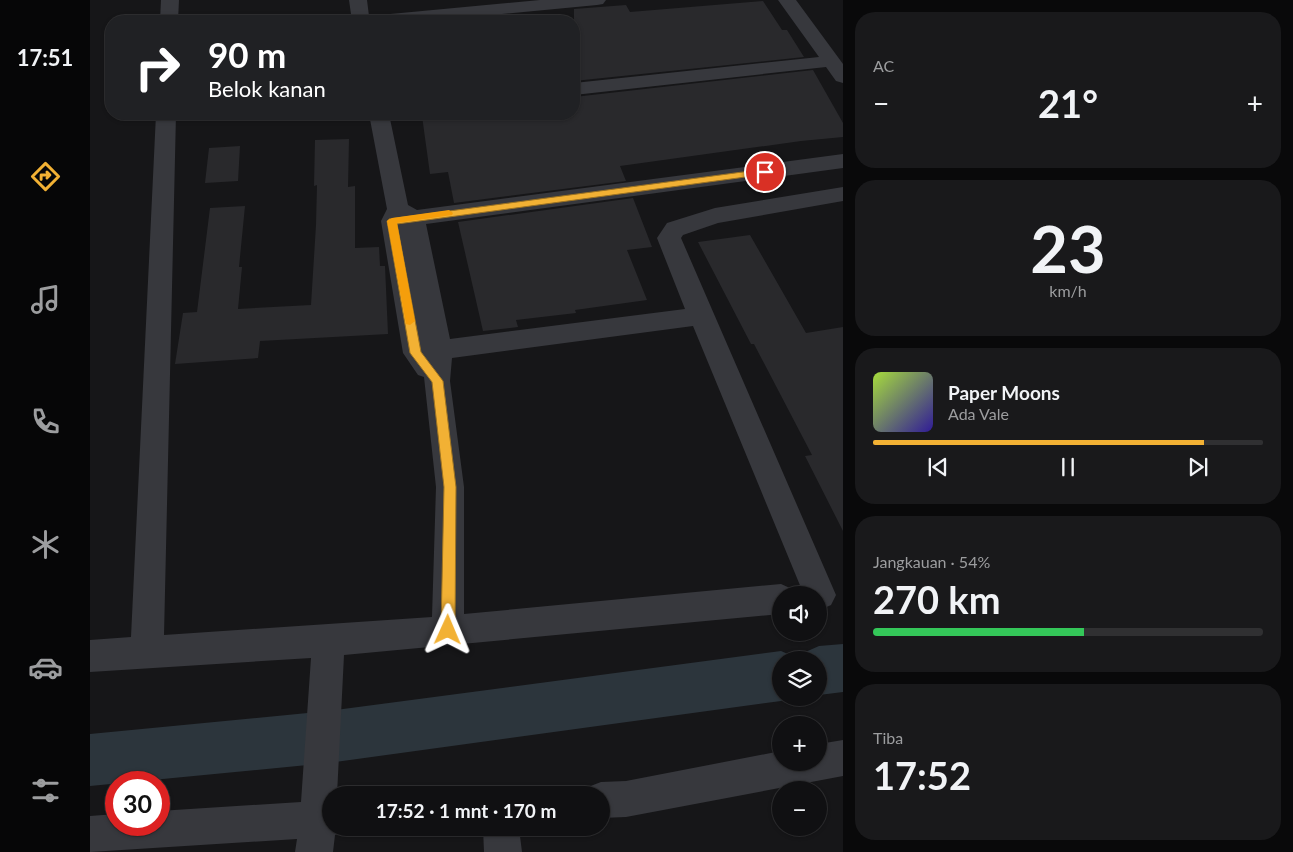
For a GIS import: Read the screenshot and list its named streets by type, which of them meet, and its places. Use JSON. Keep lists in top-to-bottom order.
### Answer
{
  "page": {
    "tabs": "17:51",
    "tile": [
      "AC",
      ["23", "km/h"],
      ["Jangkauan · 54%", "270 km"],
      ["Tiba", "17:52"]
    ],
    "turn": ["90 m", "Belok kanan"],
    "heat": ["−", "21°", "+"],
    "song": ["Paper Moons", "Ada Vale"],
    "map_buttons": ["+", "−"],
    "limit": "30",
    "trip": "17:52 · 1 mnt · 170 m"
  }
}
